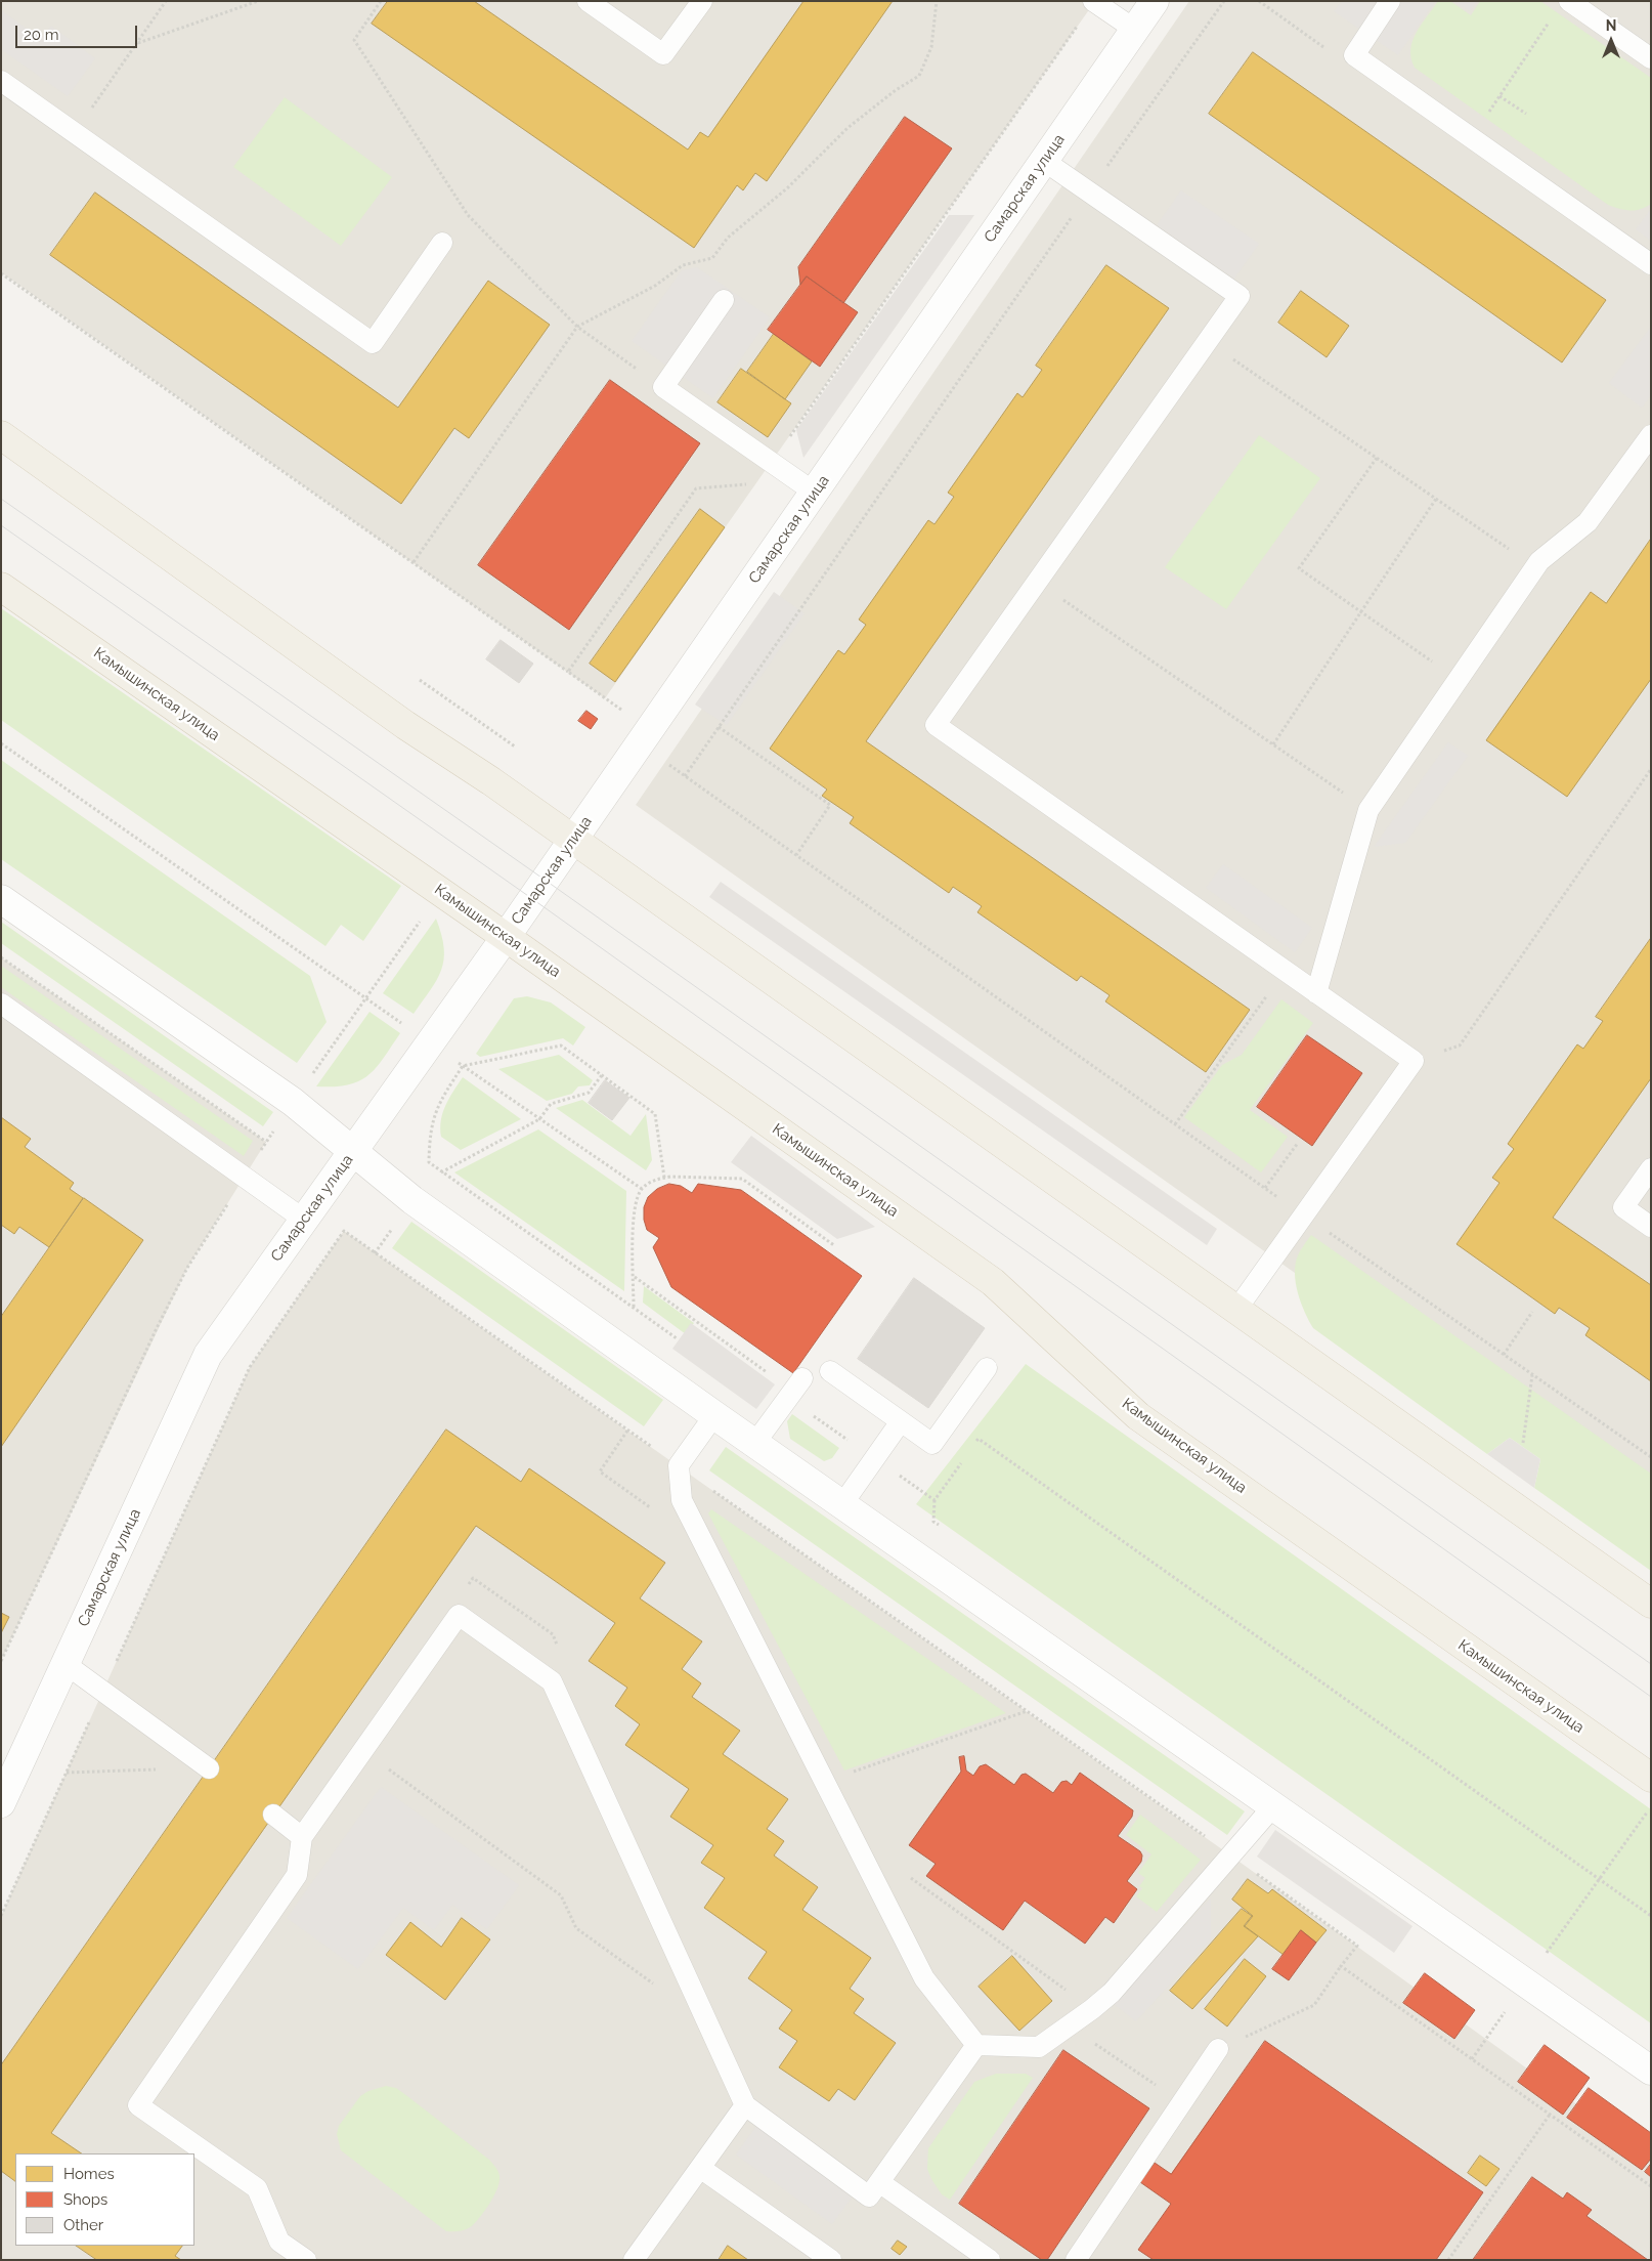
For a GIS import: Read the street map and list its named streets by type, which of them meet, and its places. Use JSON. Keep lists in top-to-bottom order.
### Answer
{
  "streets": {
    "main road": ["Камышинская улица"],
    "street": ["Самарская улица"]
  },
  "crossings": [
    ["Самарская улица", "Камышинская улица"]
  ],
  "legend": ["Homes", "Shops", "Other"],
  "scale_bar": "20 m",
  "north": "top"
}
